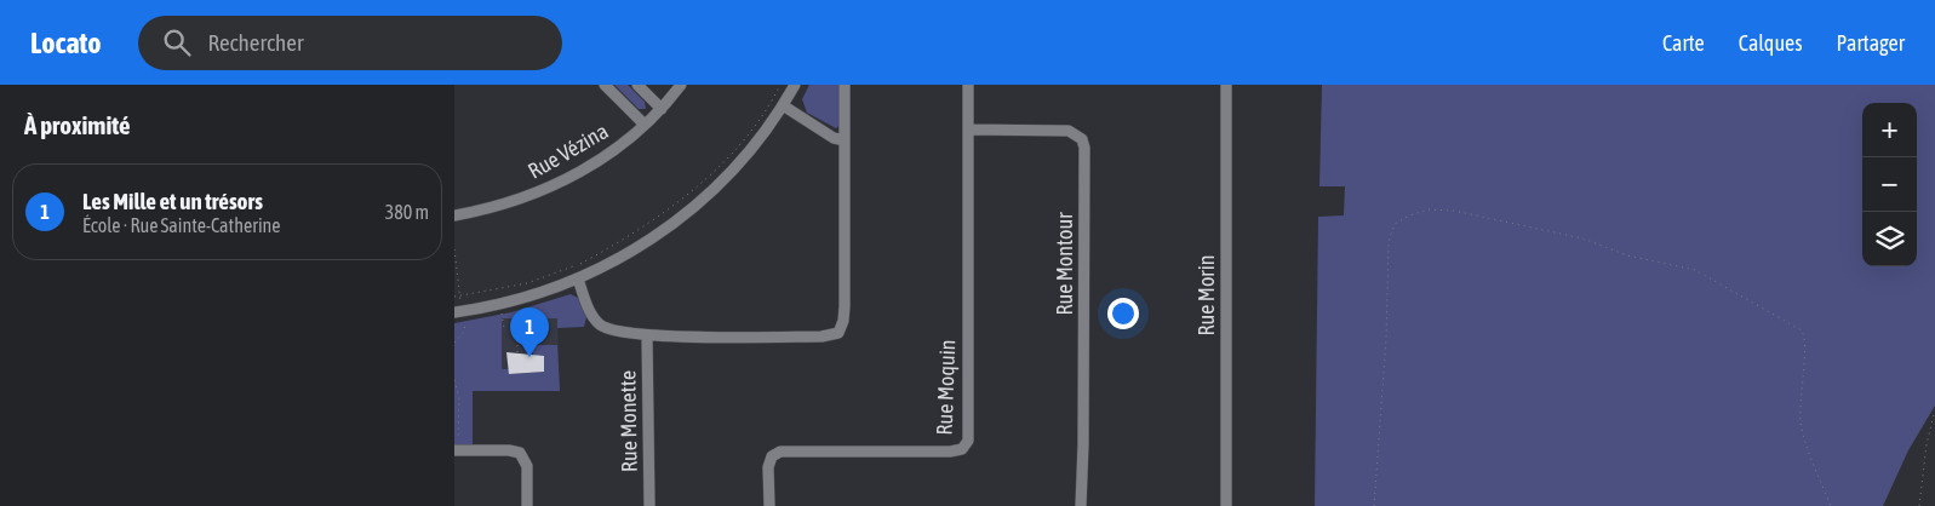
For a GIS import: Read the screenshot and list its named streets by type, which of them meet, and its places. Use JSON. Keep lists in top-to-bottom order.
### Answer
{
  "streets": {
    "street": [
      "Rue Vézina",
      "Rue Montour",
      "Rue Morin",
      "Rue Moquin",
      "Rue Monette"
    ]
  },
  "crossings": [
    ["Rue Montour", "Rue Moquin"]
  ],
  "page": {
    "header": "Locato",
    "search": "Rechercher",
    "nav": ["Carte", "Calques", "Partager"],
    "heading": "À proximité",
    "map_buttons": ["+", "−"],
    "list": [
      {
        "mark": "1",
        "name": "Les Mille et un trésors",
        "note": "École · Rue Sainte-Catherine",
        "value": "380 m"
      }
    ],
    "pins": "1"
  }
}
